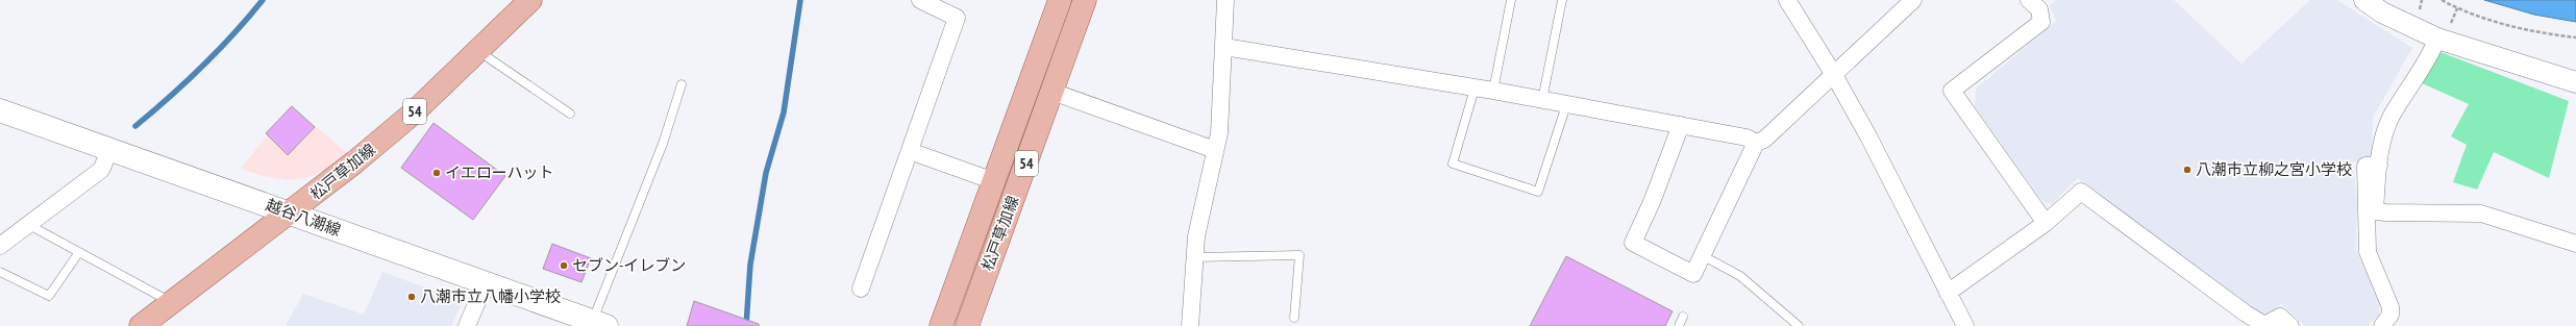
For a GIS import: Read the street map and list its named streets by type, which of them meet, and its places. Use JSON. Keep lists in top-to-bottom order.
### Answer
{
  "streets": {
    "main road": ["54", "松戸草加線", "越谷八潮線"]
  },
  "crossings": [
    ["松戸草加線", "越谷八潮線"]
  ],
  "places": [
    "八潮市立柳之宮小学校",
    "イエローハット",
    "セブン-イレブン",
    "八潮市立八幡小学校"
  ]
}
